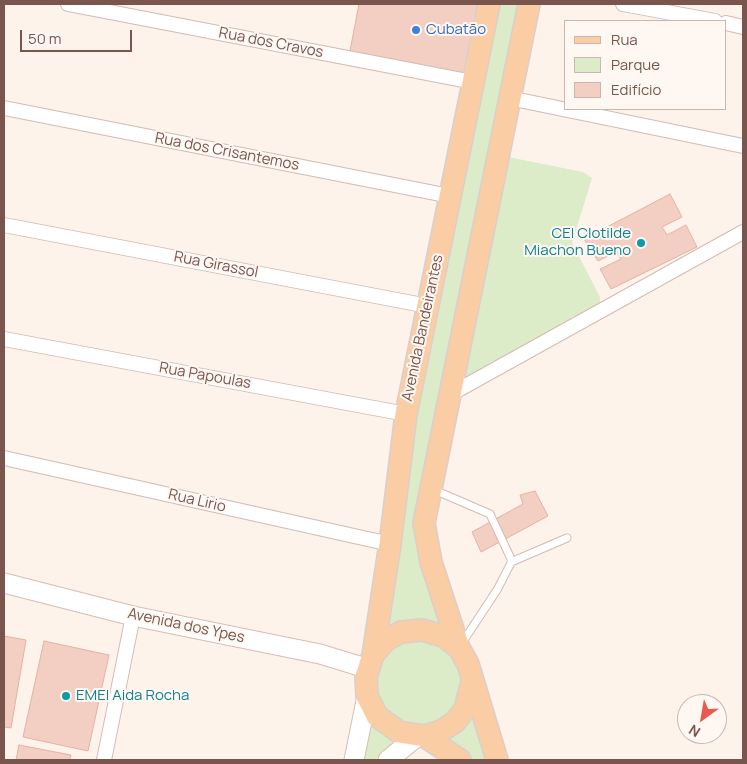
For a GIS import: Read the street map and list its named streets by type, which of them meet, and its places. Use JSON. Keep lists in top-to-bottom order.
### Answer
{
  "streets": {
    "main road": ["Avenida Bandeirantes", "Avenida dos Ypes"],
    "street": [
      "Rua dos Cravos",
      "Rua dos Crisantemos",
      "Rua Girassol",
      "Rua Papoulas",
      "Rua Lirio"
    ]
  },
  "crossings": [
    ["Rua dos Cravos", "Avenida Bandeirantes"],
    ["Rua dos Crisantemos", "Avenida Bandeirantes"],
    ["Rua Girassol", "Avenida Bandeirantes"],
    ["Avenida Bandeirantes", "Rua Papoulas"],
    ["Avenida Bandeirantes", "Rua Lirio"],
    ["Avenida Bandeirantes", "Avenida dos Ypes"]
  ],
  "places": ["Cubatão", "CEI Clotilde Miachon Bueno", "EMEI Aida Rocha"],
  "legend": ["Rua", "Parque", "Edifício"],
  "scale_bar": "50 m",
  "north": "bottom left"
}
